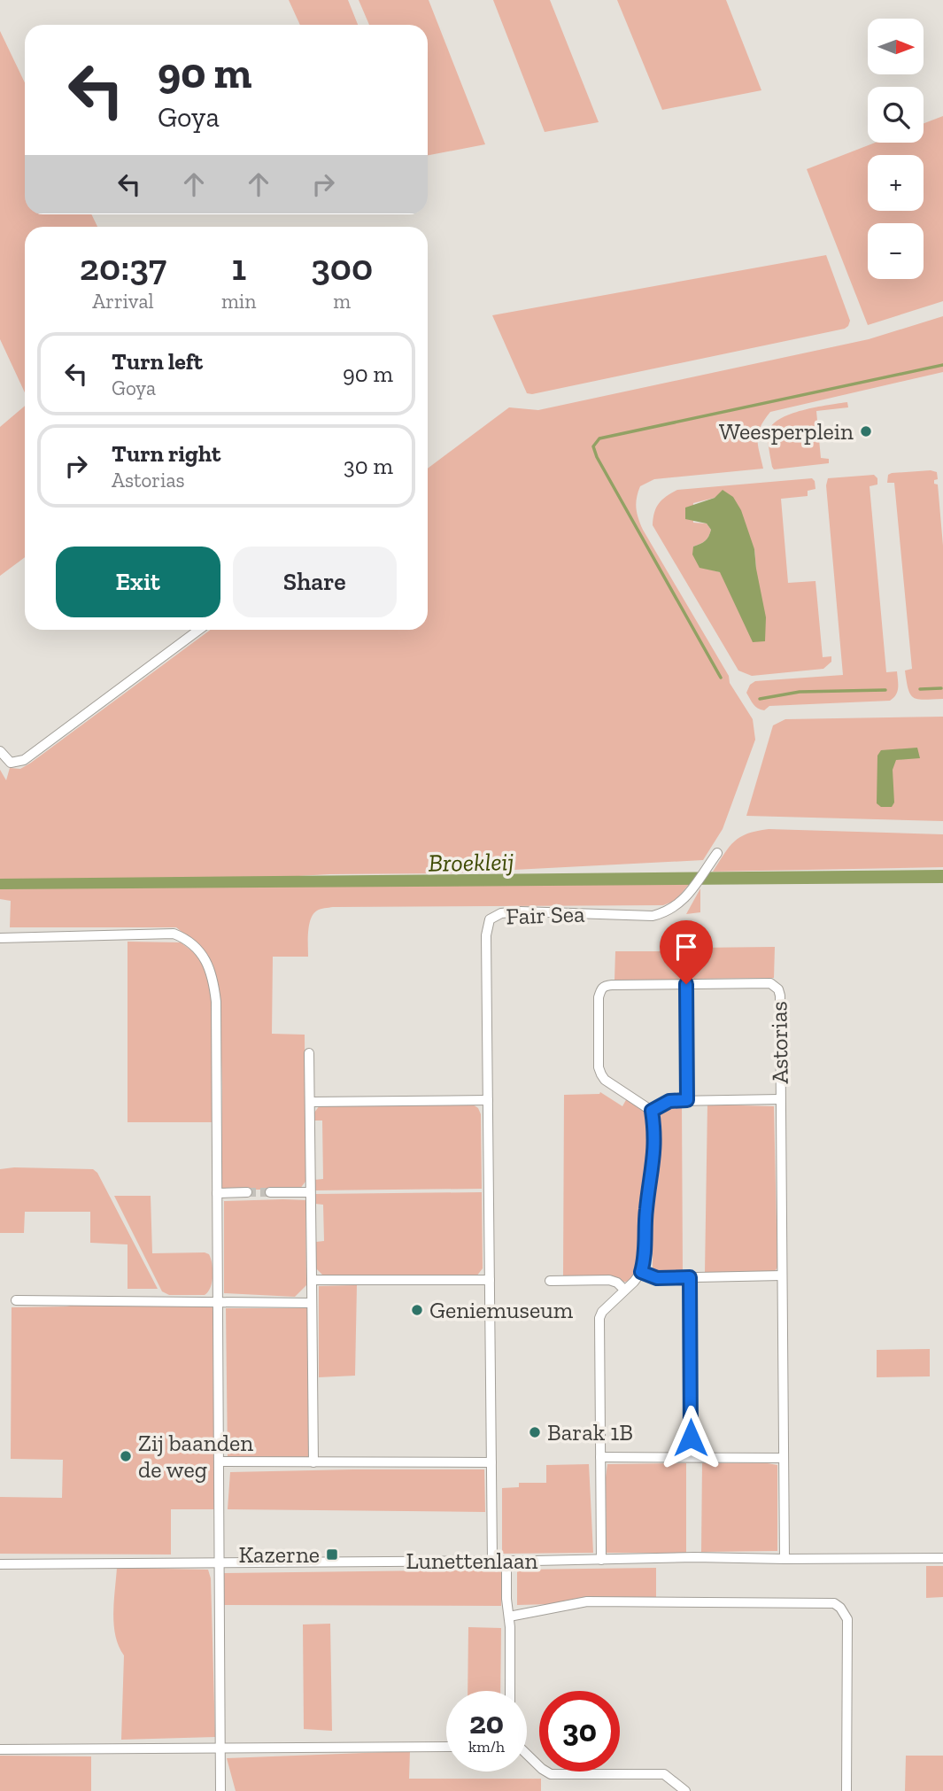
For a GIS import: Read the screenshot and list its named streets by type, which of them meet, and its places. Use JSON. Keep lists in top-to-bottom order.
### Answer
{
  "streets": {
    "street": ["Fair Sea", "Astorias", "Lunettenlaan"]
  },
  "crossings": [
    ["Astorias", "Lunettenlaan"]
  ],
  "water": ["Broekleij"],
  "places": {
    "other": [
      "Weesperplein",
      "Geniemuseum",
      "Barak 1B",
      "Zij baanden de weg"
    ],
    "transit": ["Kazerne"]
  },
  "north": "right",
  "page": {
    "map_buttons": ["+", "−"],
    "turn": ["90 m", "Goya"],
    "eta": [
      "20:37",
      "Arrival",
      "1",
      "min",
      "300",
      "m"
    ],
    "list": [
      {
        "name": "Turn left",
        "note": "Goya",
        "value": "90 m"
      },
      {
        "name": "Turn right",
        "note": "Astorias",
        "value": "30 m"
      }
    ],
    "buttons": ["Exit", "Share"],
    "speed": "20 km/h",
    "limit": "30"
  }
}
